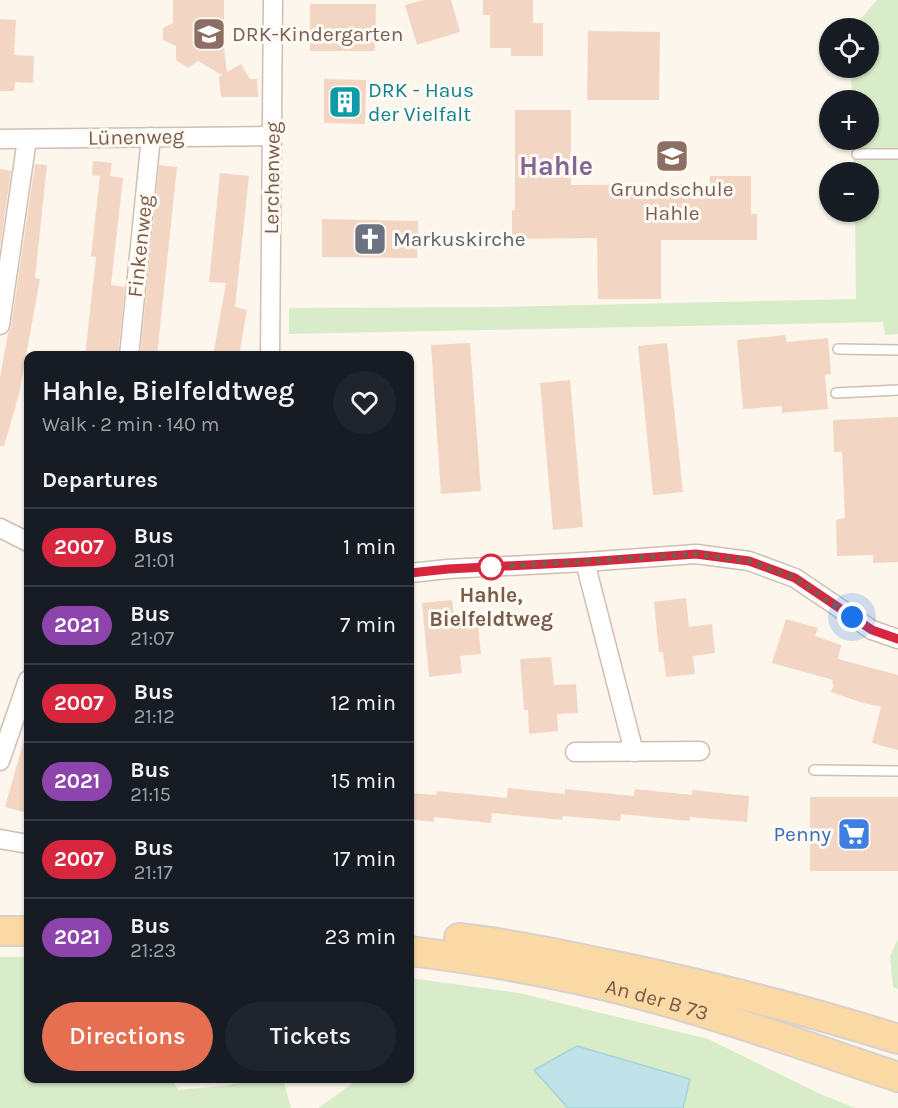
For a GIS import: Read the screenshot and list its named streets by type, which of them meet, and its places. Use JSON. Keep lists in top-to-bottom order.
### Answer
{
  "streets": {
    "main road": ["An der B 73"],
    "street": ["Lünenweg", "Lerchenweg", "Finkenweg"]
  },
  "crossings": [
    ["Lünenweg", "Lerchenweg"],
    ["Lünenweg", "Finkenweg"]
  ],
  "districts": ["Hahle"],
  "places": {
    "school or university": ["DRK-Kindergarten", "Grundschule Hahle"],
    "building": ["DRK - Haus der Vielfalt"],
    "church": ["Markuskirche"],
    "other": ["Hahle, Bielfeldtweg"],
    "supermarket": ["Penny"]
  },
  "lines": ["bus line 2007"],
  "page": {
    "map_buttons": ["+", "−"],
    "heading": [
      ["Hahle, Bielfeldtweg", "Walk · 2 min · 140 m"],
      "Departures"
    ],
    "list": [
      {
        "mark": "2007",
        "name": "Bus",
        "note": "21:01",
        "value": "1 min"
      },
      {
        "mark": "2021",
        "name": "Bus",
        "note": "21:07",
        "value": "7 min"
      },
      {
        "mark": "2007",
        "name": "Bus",
        "note": "21:12",
        "value": "12 min"
      },
      {
        "mark": "2021",
        "name": "Bus",
        "note": "21:15",
        "value": "15 min"
      },
      {
        "mark": "2007",
        "name": "Bus",
        "note": "21:17",
        "value": "17 min"
      },
      {
        "mark": "2021",
        "name": "Bus",
        "note": "21:23",
        "value": "23 min"
      }
    ],
    "buttons": ["Directions", "Tickets"]
  }
}
